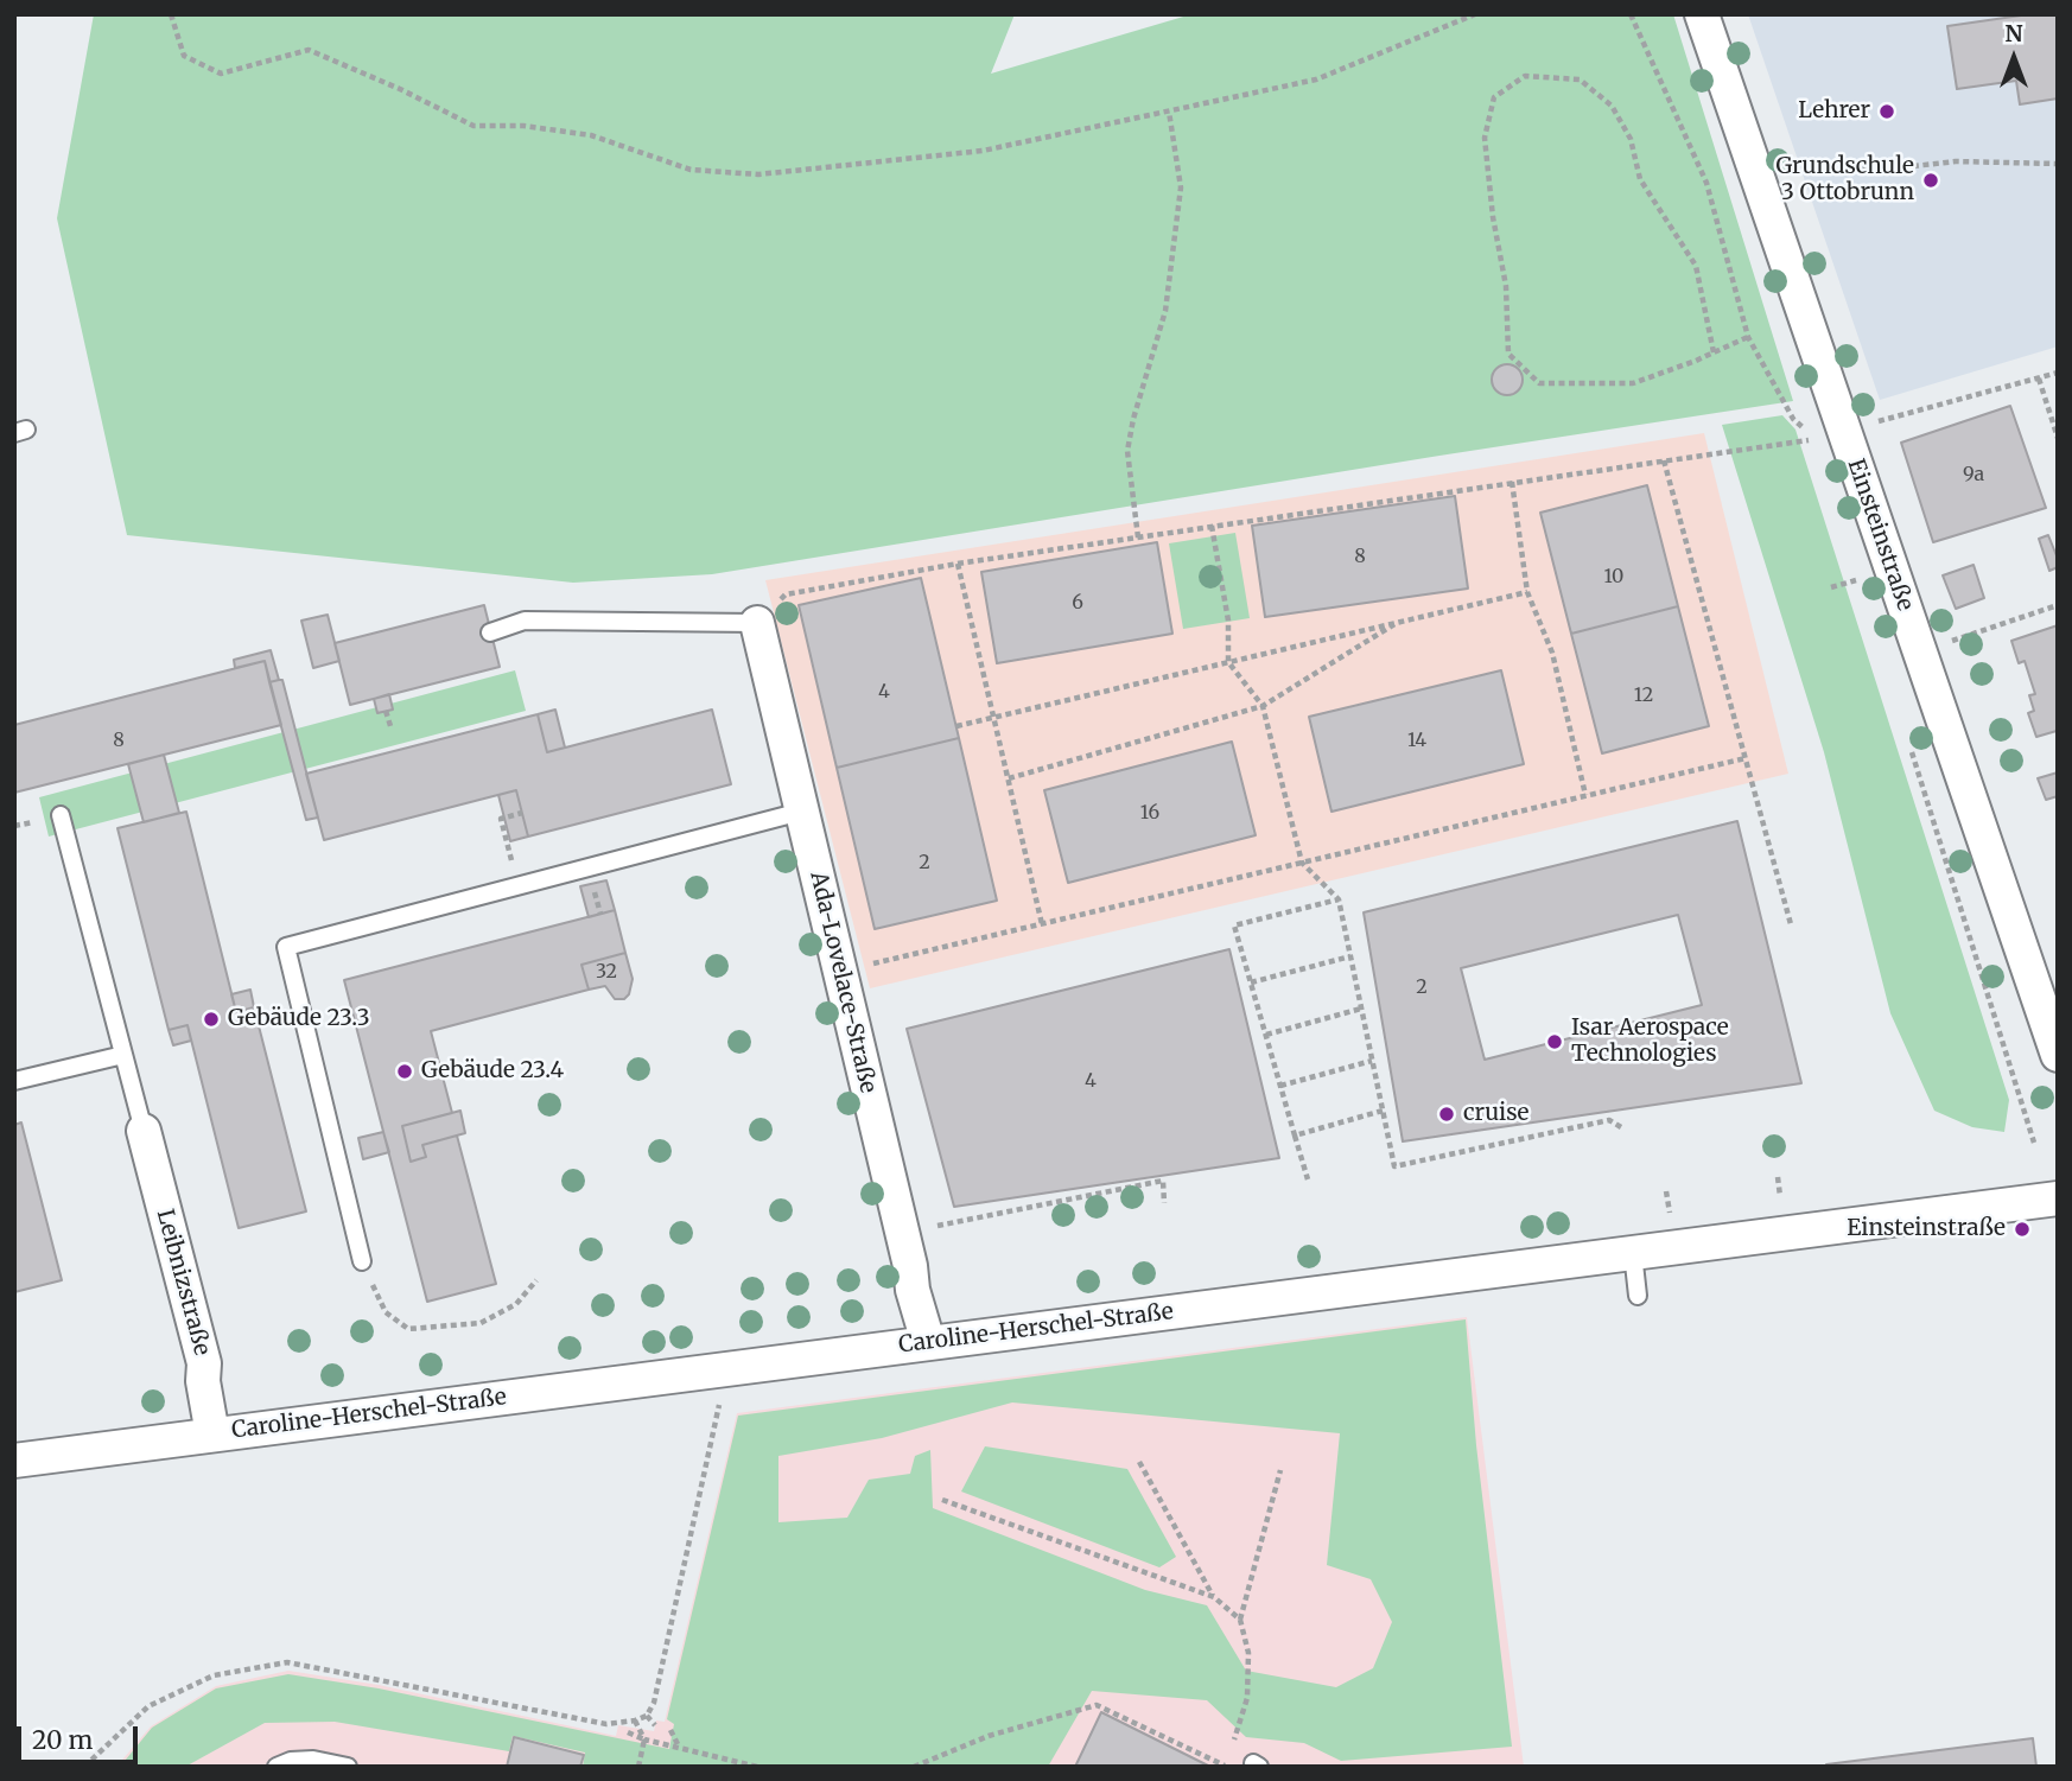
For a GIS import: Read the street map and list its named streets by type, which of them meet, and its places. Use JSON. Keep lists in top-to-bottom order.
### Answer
{
  "streets": {
    "street": [
      "Einsteinstraße",
      "Ada-Lovelace-Straße",
      "Leibnizstraße",
      "Caroline-Herschel-Straße"
    ]
  },
  "crossings": [
    ["Ada-Lovelace-Straße", "Caroline-Herschel-Straße"],
    ["Leibnizstraße", "Caroline-Herschel-Straße"]
  ],
  "places": [
    "Lehrer",
    "Grundschule 3 Ottobrunn",
    "Gebäude 23.3",
    "Isar Aerospace Technologies",
    "Gebäude 23.4",
    "cruise",
    "Einsteinstraße"
  ],
  "house_numbers": [
    "9a",
    "8",
    "10",
    "6",
    "4",
    "12",
    "8",
    "14",
    "16",
    "2",
    "32",
    "2",
    "4"
  ],
  "scale_bar": "20 m",
  "north": "top"
}
